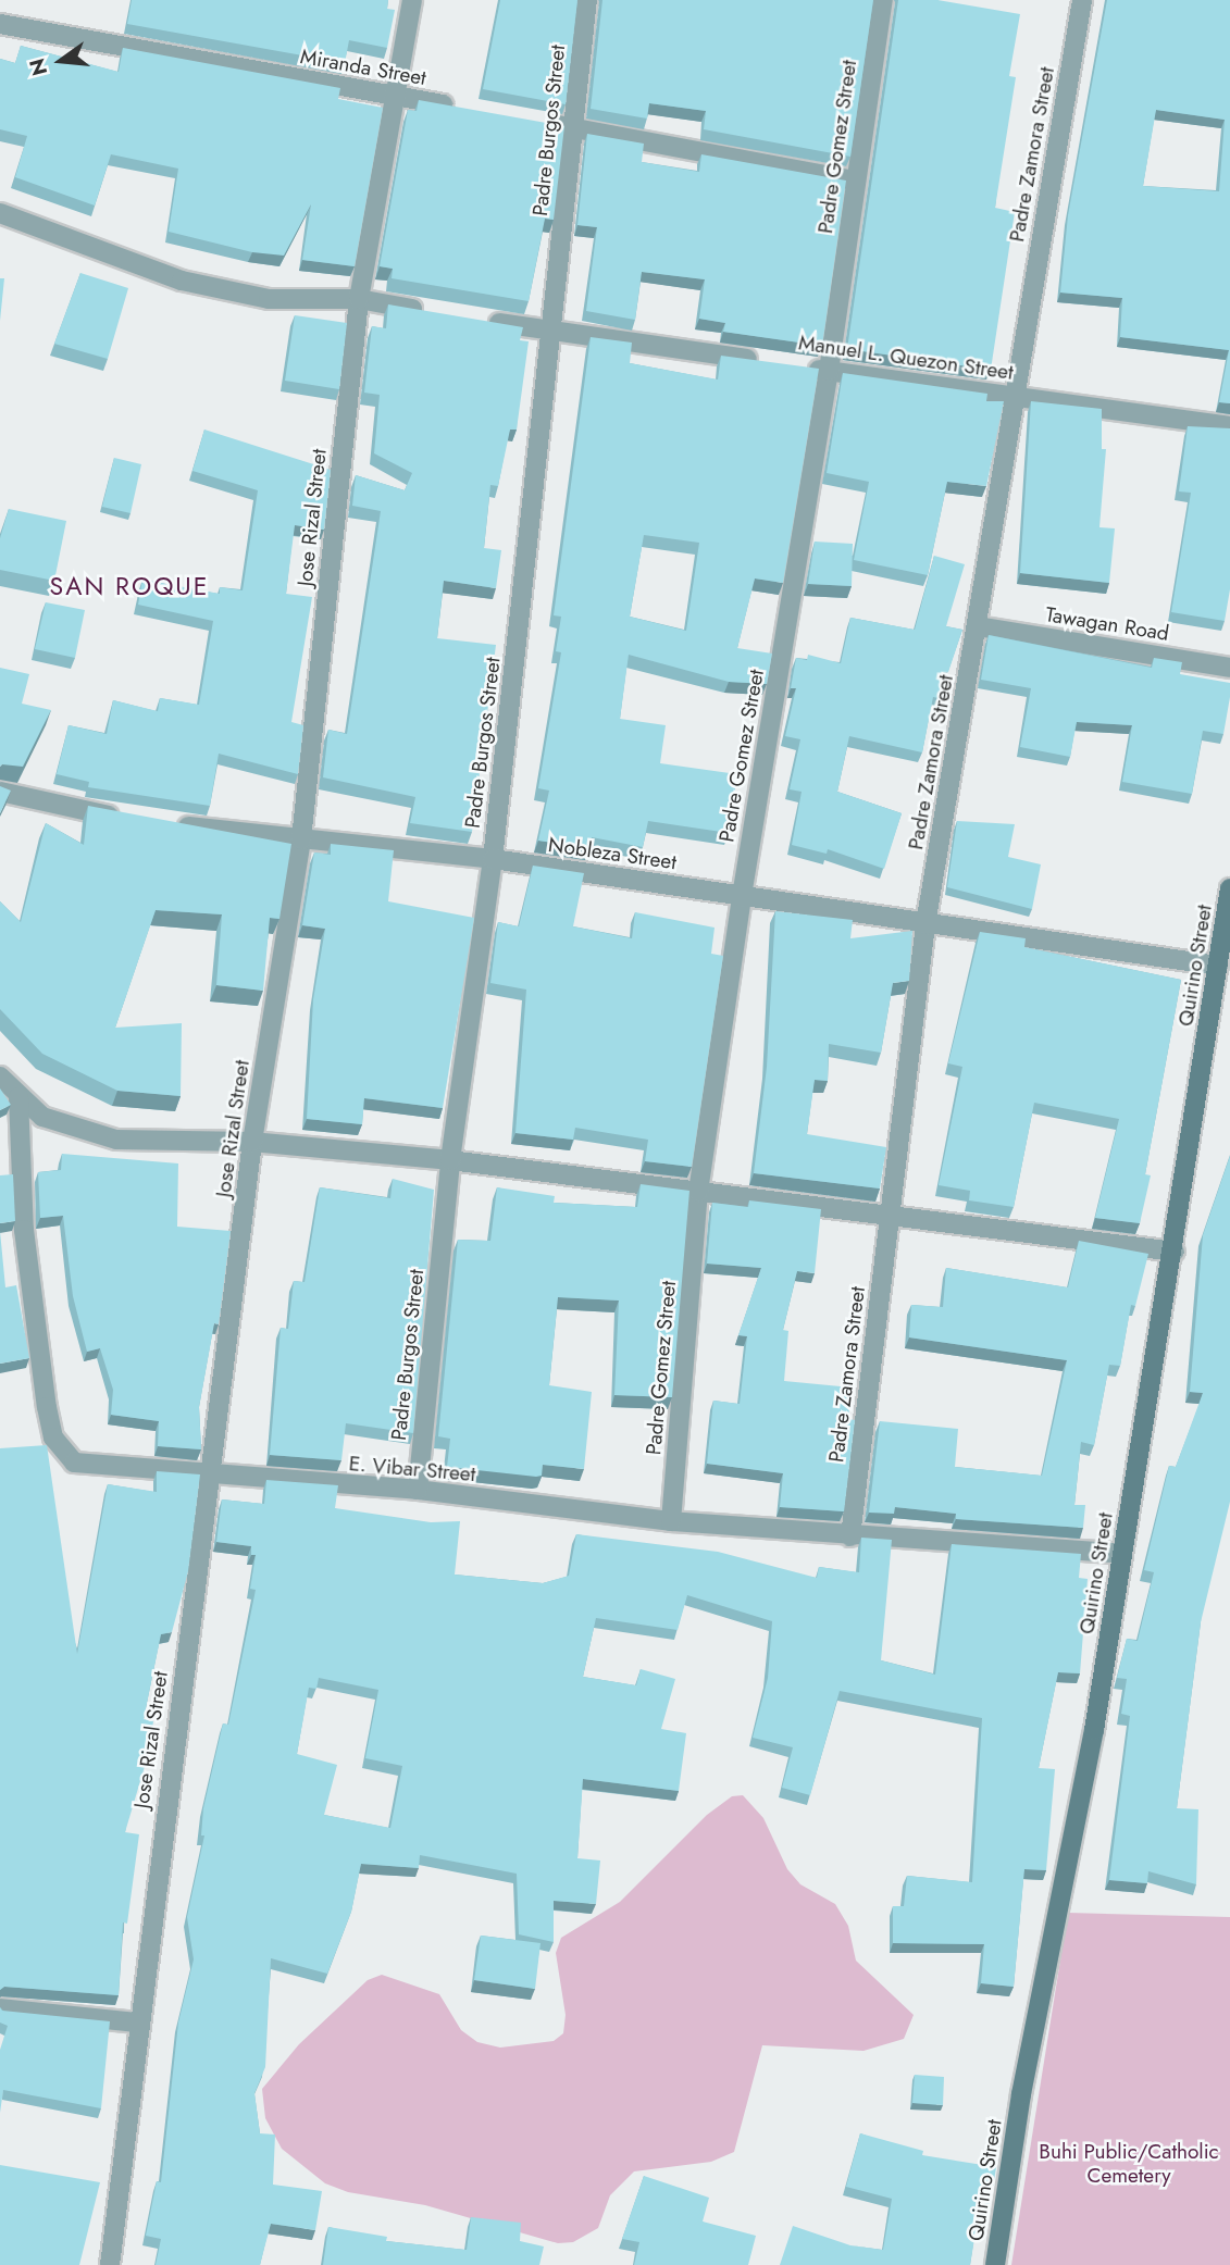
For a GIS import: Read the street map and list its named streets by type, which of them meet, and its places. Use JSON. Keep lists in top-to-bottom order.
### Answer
{
  "streets": {
    "main road": ["Quirino Street"],
    "street": [
      "Miranda Street",
      "Padre Burgos Street",
      "Padre Gomez Street",
      "Padre Zamora Street",
      "Manuel L. Quezon Street",
      "Jose Rizal Street",
      "Tawagan Road",
      "Nobleza Street",
      "E. Vibar Street"
    ]
  },
  "crossings": [
    ["Miranda Street", "Jose Rizal Street"],
    ["Padre Burgos Street", "Manuel L. Quezon Street"],
    ["Padre Burgos Street", "Nobleza Street"],
    ["Padre Burgos Street", "E. Vibar Street"],
    ["Padre Gomez Street", "Manuel L. Quezon Street"],
    ["Padre Gomez Street", "Nobleza Street"],
    ["Padre Gomez Street", "E. Vibar Street"],
    ["Padre Zamora Street", "Manuel L. Quezon Street"],
    ["Padre Zamora Street", "Tawagan Road"],
    ["Padre Zamora Street", "Nobleza Street"],
    ["Padre Zamora Street", "E. Vibar Street"],
    ["Jose Rizal Street", "Nobleza Street"],
    ["Jose Rizal Street", "E. Vibar Street"],
    ["Nobleza Street", "Quirino Street"],
    ["Quirino Street", "E. Vibar Street"]
  ],
  "districts": ["SAN ROQUE"],
  "parks": ["Buhi Public/Catholic Cemetery"],
  "north": "left"
}
